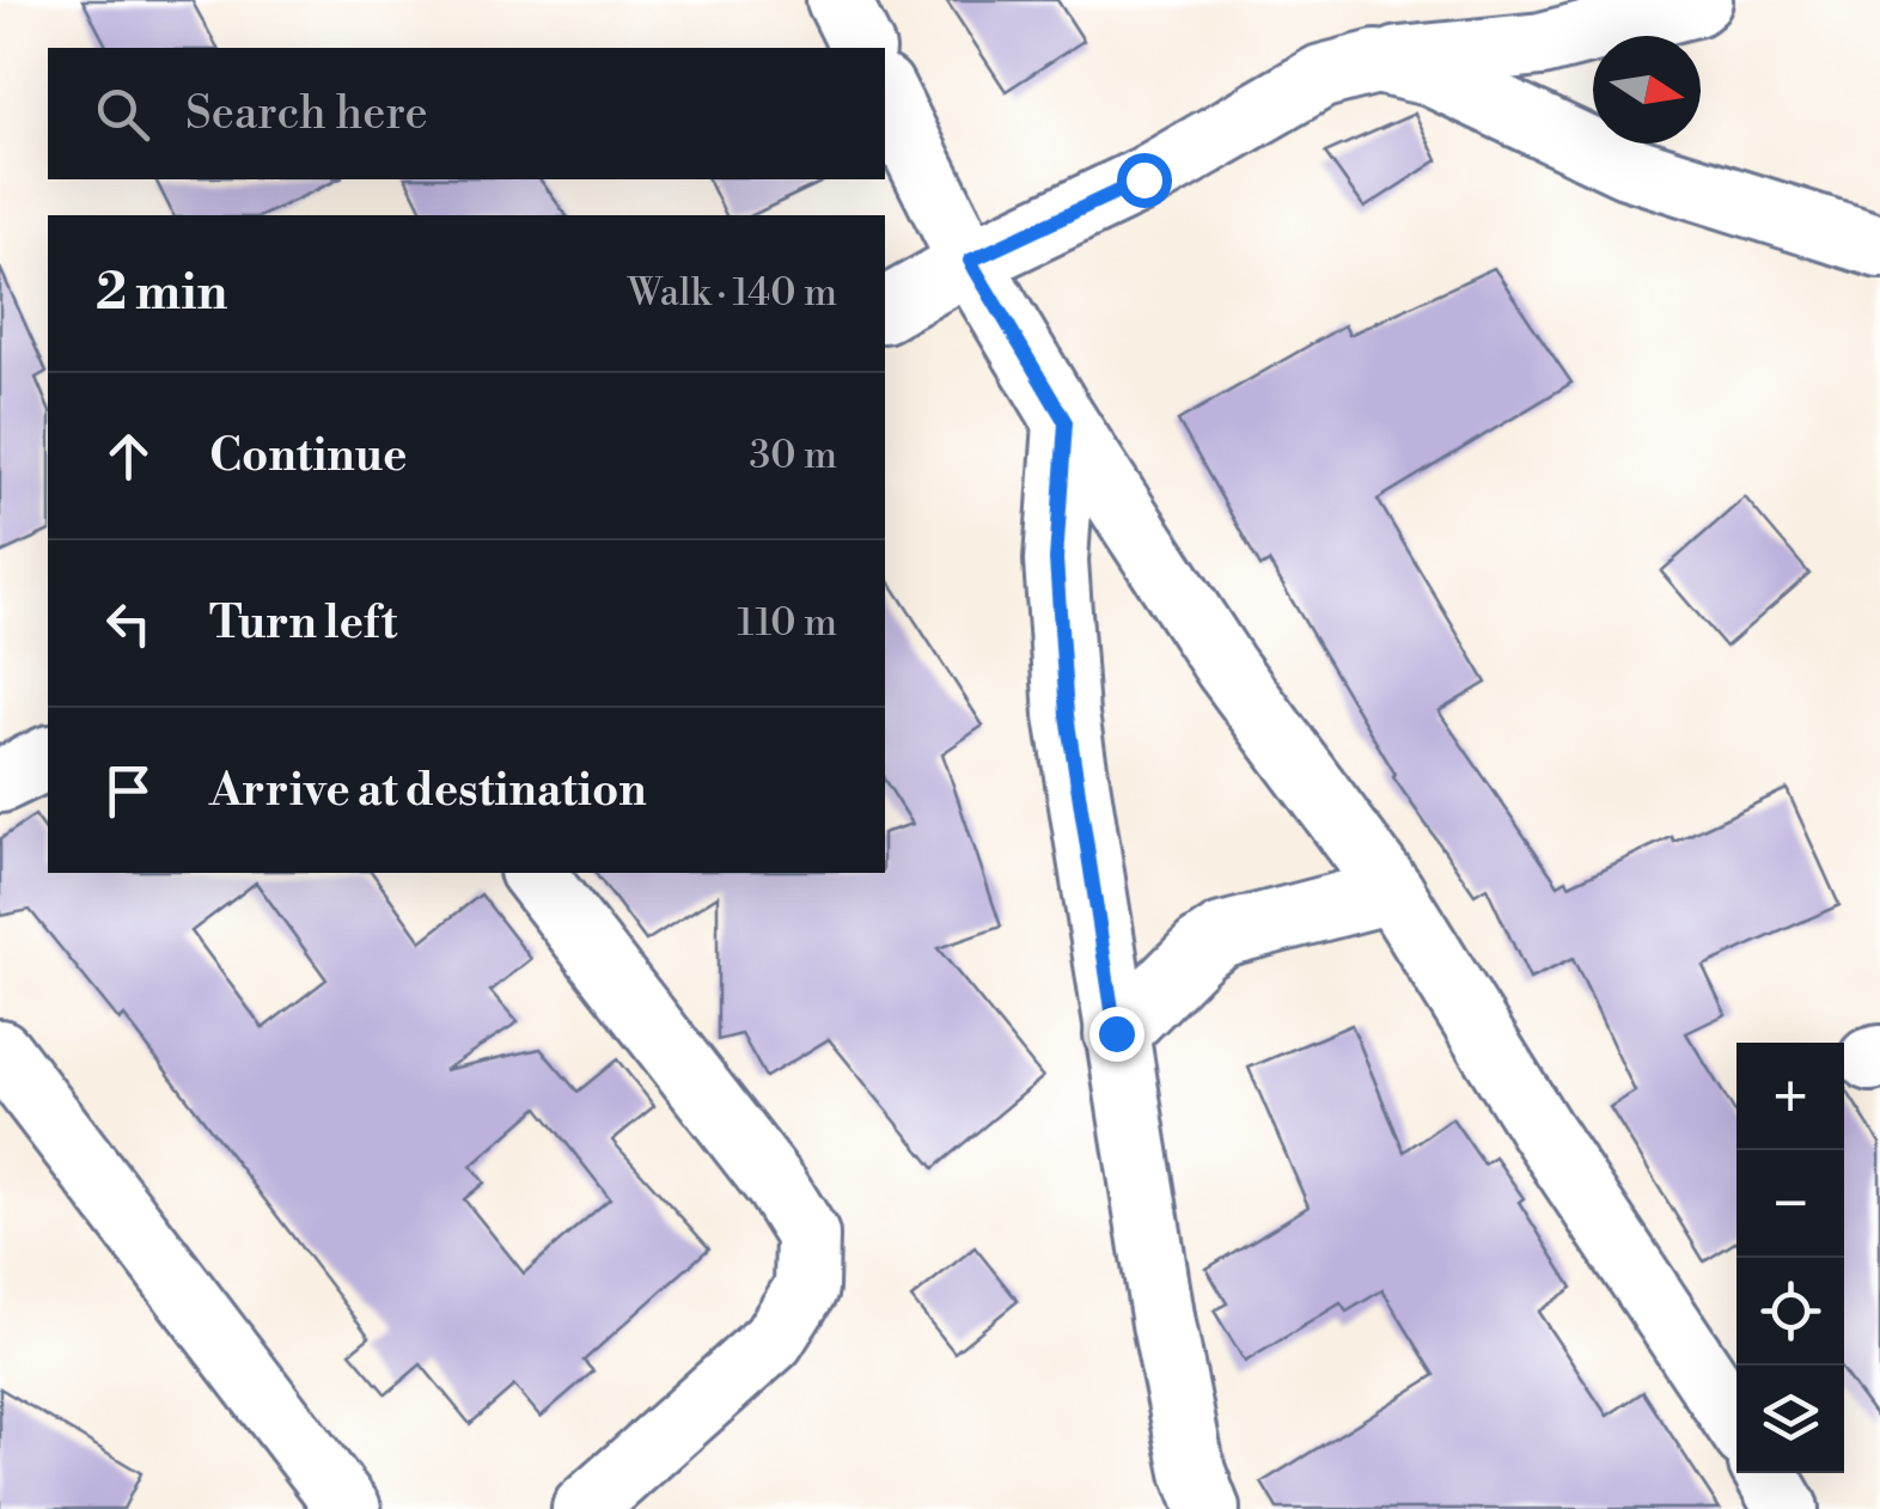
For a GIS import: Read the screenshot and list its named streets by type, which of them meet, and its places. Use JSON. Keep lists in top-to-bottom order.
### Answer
{
  "north": "right",
  "page": {
    "search": "Search here",
    "heading": ["2 min", "Walk · 140 m"],
    "list": [
      ["Continue", "30 m"],
      ["Turn left", "110 m"],
      "Arrive at destination"
    ],
    "map_buttons": ["+", "−"]
  }
}
